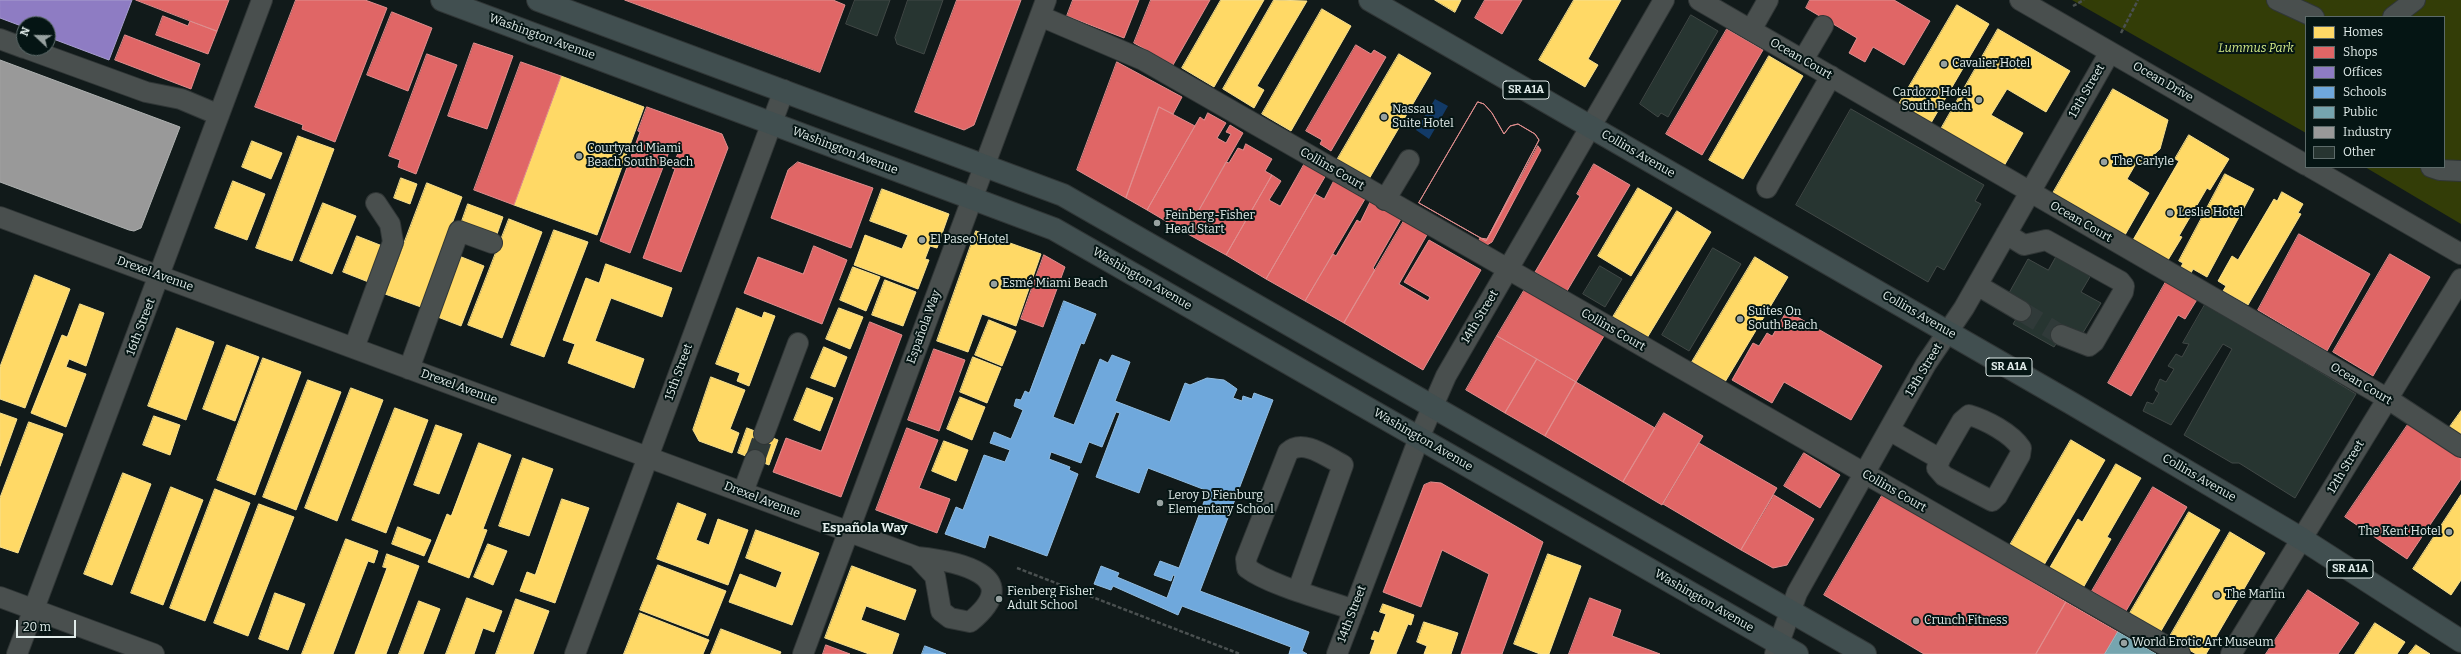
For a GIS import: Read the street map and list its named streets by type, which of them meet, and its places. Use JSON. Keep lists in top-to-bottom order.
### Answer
{
  "streets": {
    "main road": ["Washington Avenue", "SR A1A", "Collins Avenue"],
    "street": [
      "Ocean Court",
      "Ocean Drive",
      "13th Street",
      "Collins Court",
      "Drexel Avenue",
      "14th Street",
      "16th Street",
      "Española Way",
      "15th Street",
      "12th Street"
    ]
  },
  "crossings": [
    ["Washington Avenue", "13th Street"],
    ["Washington Avenue", "14th Street"],
    ["Washington Avenue", "Española Way"],
    ["Washington Avenue", "15th Street"],
    ["Ocean Court", "13th Street"],
    ["Ocean Court", "12th Street"],
    ["Ocean Drive", "13th Street"],
    ["13th Street", "Collins Avenue"],
    ["13th Street", "Collins Court"],
    ["Collins Avenue", "14th Street"],
    ["Collins Avenue", "12th Street"],
    ["Collins Court", "14th Street"],
    ["Collins Court", "Española Way"],
    ["Drexel Avenue", "16th Street"],
    ["Drexel Avenue", "Española Way"],
    ["Drexel Avenue", "15th Street"]
  ],
  "districts": ["Española Way"],
  "parks": ["Lummus Park"],
  "places": [
    "Cavalier Hotel",
    "Cardozo Hotel South Beach",
    "Nassau Suite Hotel",
    "Courtyard Miami Beach South Beach",
    "The Carlyle",
    "Leslie Hotel",
    "Feinberg-Fisher Head Start",
    "El Paseo Hotel",
    "Esmé Miami Beach",
    "Suites On South Beach",
    "Leroy D Fienburg Elementary School",
    "The Kent Hotel",
    "The Marlin",
    "Fienberg Fisher Adult School",
    "Crunch Fitness",
    "World Erotic Art Museum"
  ],
  "legend": [
    "Homes",
    "Shops",
    "Offices",
    "Schools",
    "Public",
    "Industry",
    "Other"
  ],
  "scale_bar": "20 m",
  "north": "left"
}
